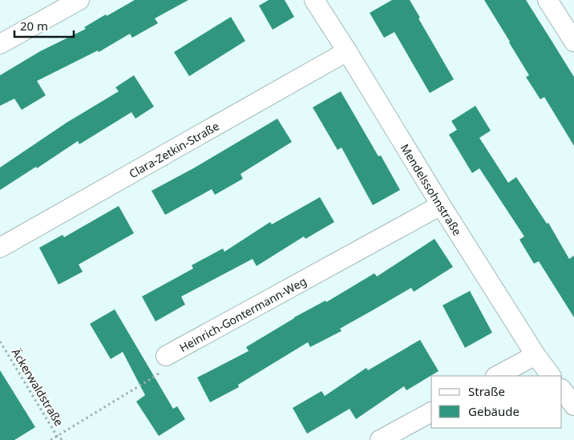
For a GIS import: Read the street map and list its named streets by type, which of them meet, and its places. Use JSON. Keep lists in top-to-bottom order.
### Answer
{
  "streets": {
    "street": ["Clara-Zetkin-Straße", "Mendelssohnstraße", "Heinrich-Gontermann-Weg"],
    "path": ["Äckerwaldstraße"]
  },
  "crossings": [
    ["Clara-Zetkin-Straße", "Mendelssohnstraße"],
    ["Mendelssohnstraße", "Heinrich-Gontermann-Weg"],
    ["Heinrich-Gontermann-Weg", "Äckerwaldstraße"]
  ],
  "legend": ["Straße", "Gebäude"],
  "scale_bar": "20 m"
}
